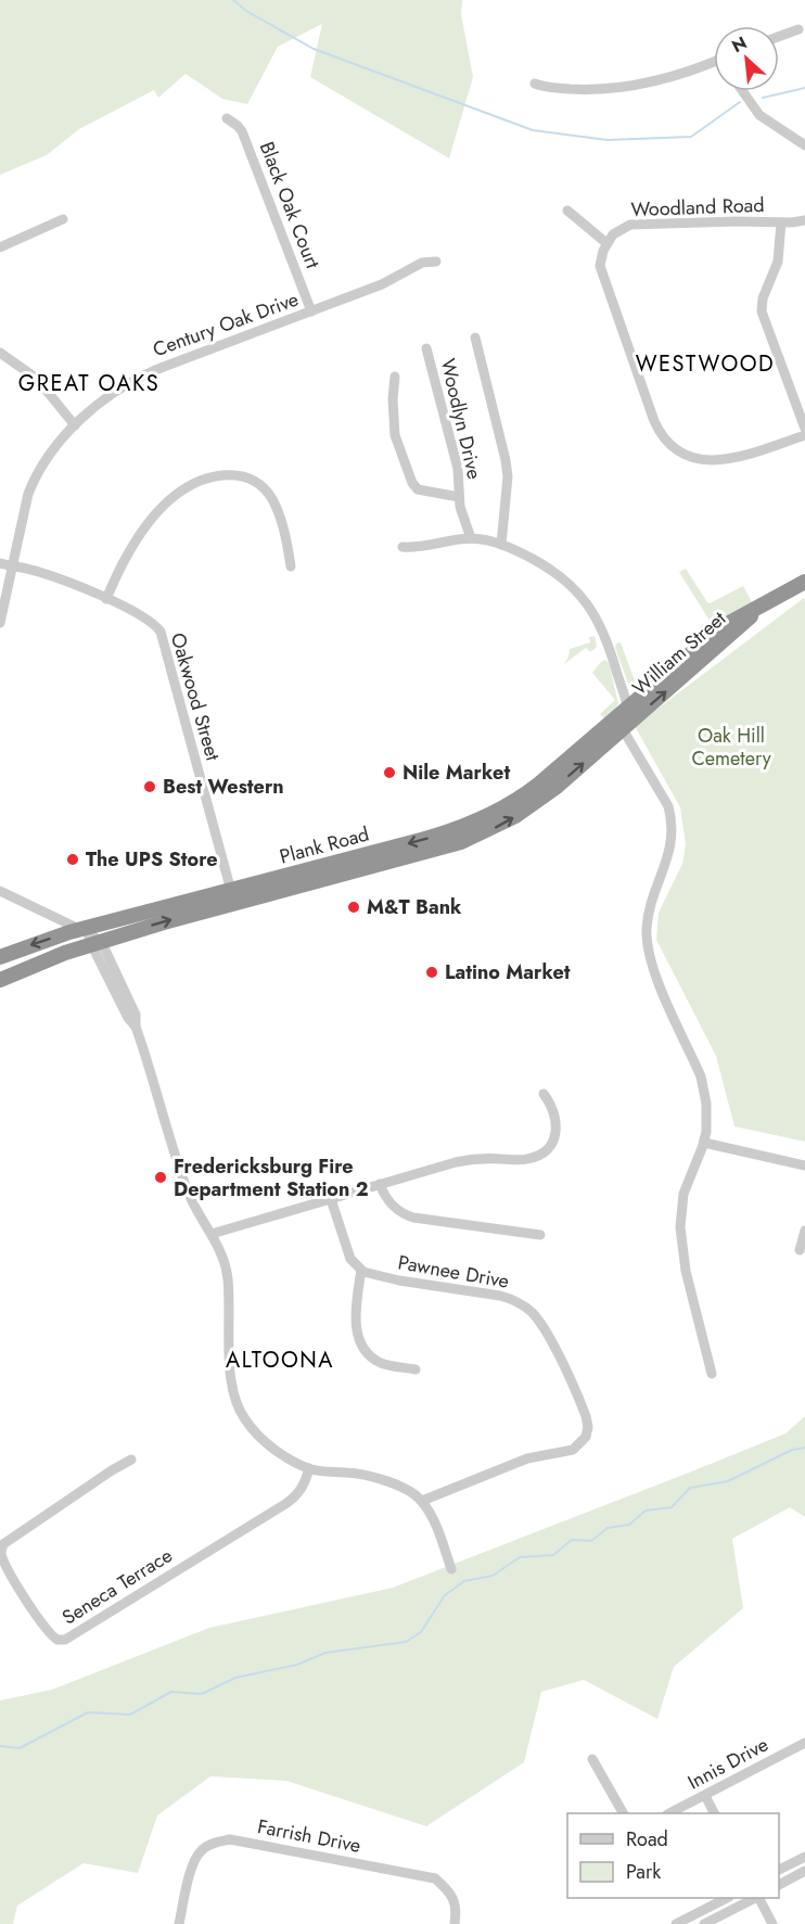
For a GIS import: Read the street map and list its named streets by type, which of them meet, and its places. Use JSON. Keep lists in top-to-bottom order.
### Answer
{
  "streets": {
    "highway": ["William Street", "Plank Road"],
    "street": [
      "Black Oak Court",
      "Woodland Road",
      "Century Oak Drive",
      "Woodlyn Drive",
      "Oakwood Street",
      "Pawnee Drive",
      "Seneca Terrace",
      "Innis Drive",
      "Farrish Drive"
    ]
  },
  "crossings": [
    ["Black Oak Court", "Century Oak Drive"],
    ["Century Oak Drive", "Oakwood Street"],
    ["William Street", "Plank Road"],
    ["Oakwood Street", "Plank Road"]
  ],
  "districts": ["WESTWOOD", "GREAT OAKS", "ALTOONA"],
  "parks": ["Oak Hill Cemetery"],
  "places": [
    "Nile Market",
    "Best Western",
    "The UPS Store",
    "M&T Bank",
    "Latino Market",
    "Fredericksburg Fire Department Station 2"
  ],
  "legend": ["Road", "Park"],
  "north": "top left"
}
